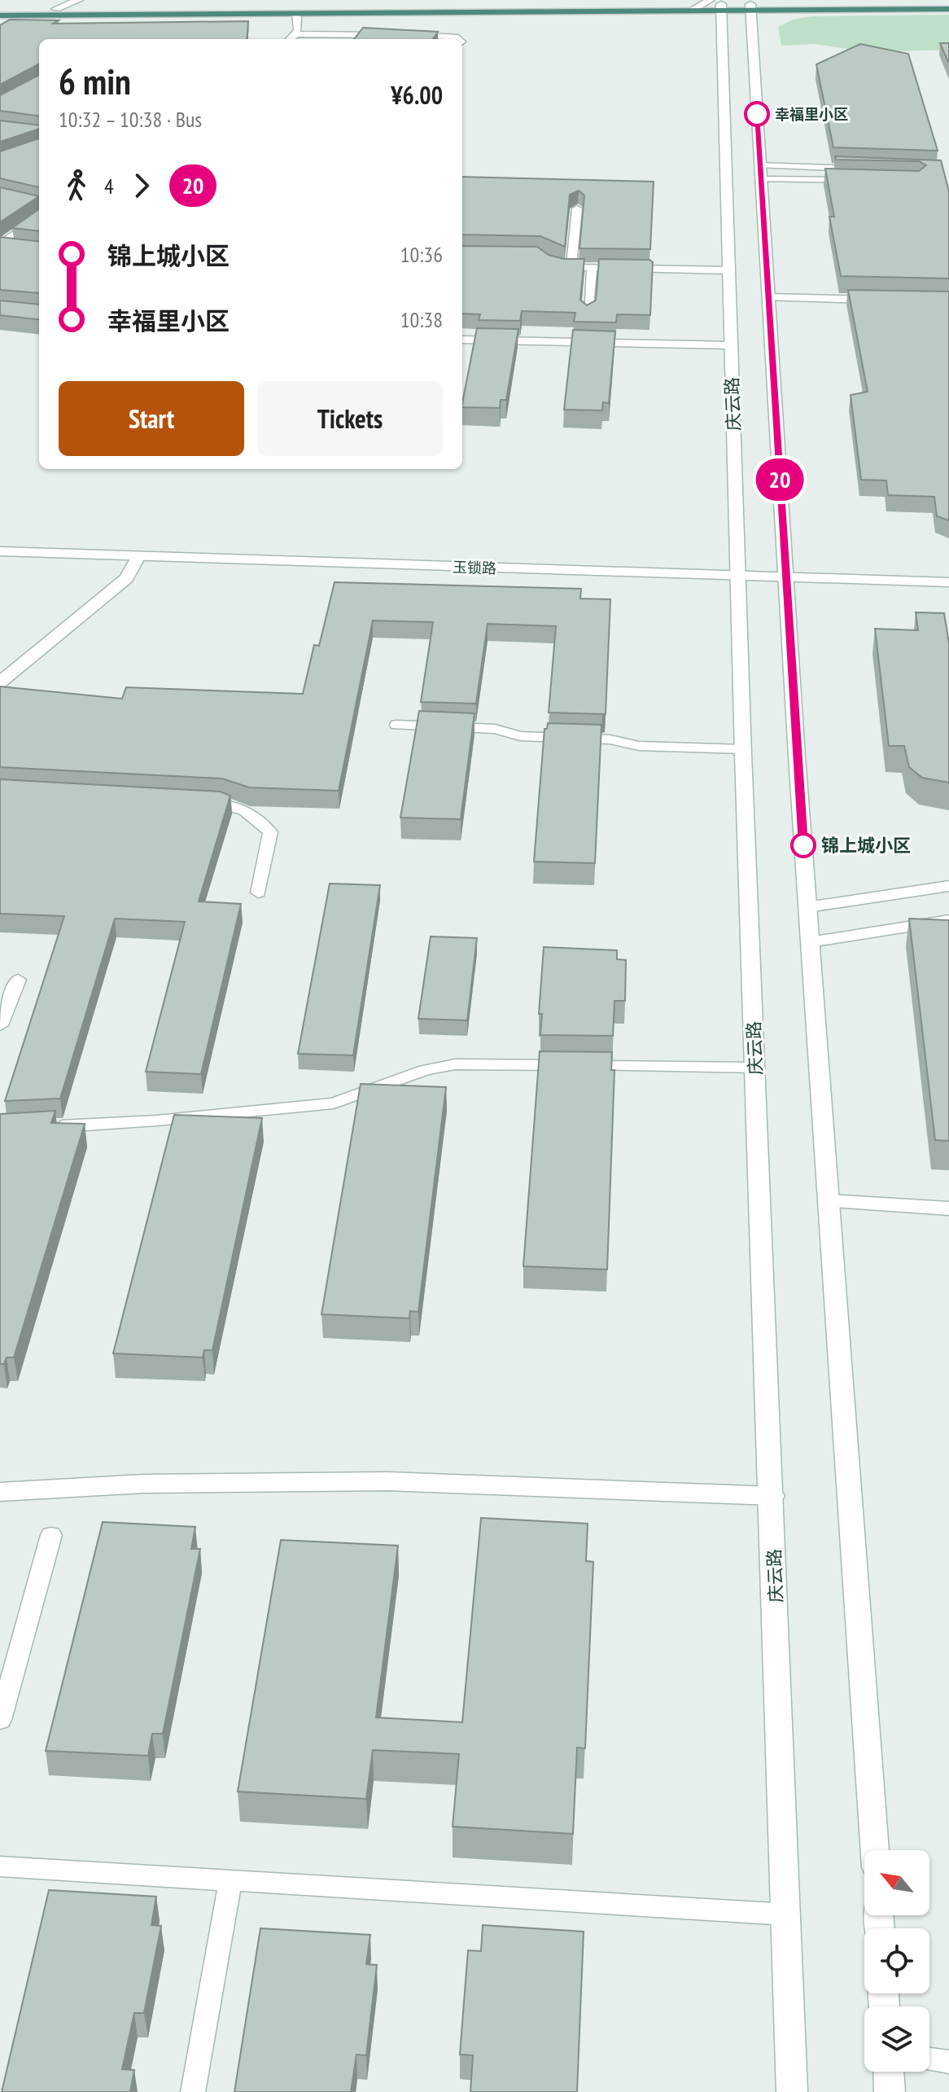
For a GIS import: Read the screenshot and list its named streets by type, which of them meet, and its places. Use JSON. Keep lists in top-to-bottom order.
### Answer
{
  "streets": {
    "main road": ["庆云路", "玉锁路"]
  },
  "crossings": [
    ["庆云路", "玉锁路"]
  ],
  "places": ["幸福里小区", "锦上城小区"],
  "lines": ["bus line 20"],
  "north": "top left",
  "page": {
    "on_map": "20",
    "heading": ["6 min", "10:32 – 10:38 · Bus", "¥6.00"],
    "legs": ["4", "20"],
    "list": [
      {
        "name": "锦上城小区",
        "value": "10:36"
      },
      {
        "name": "幸福里小区",
        "value": "10:38"
      }
    ],
    "buttons": ["Start", "Tickets"]
  }
}
